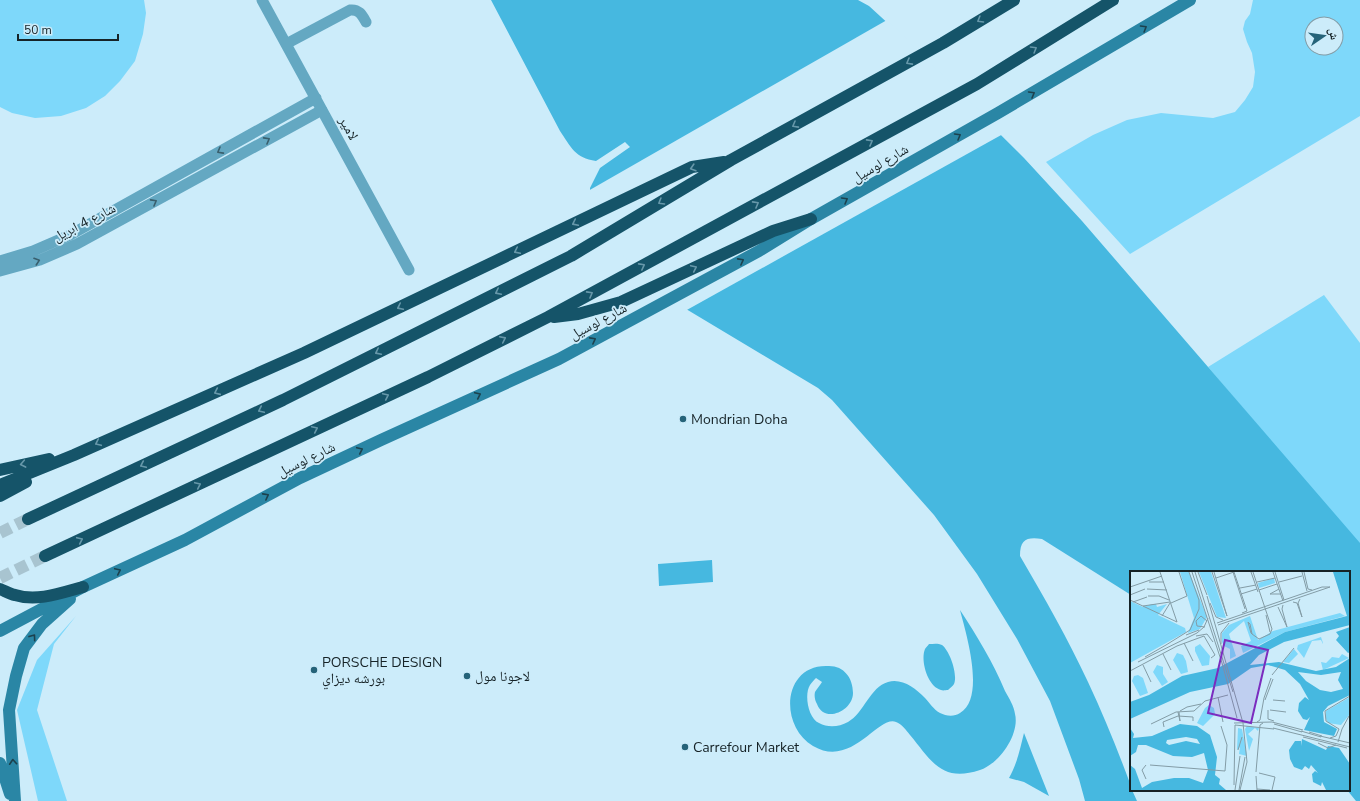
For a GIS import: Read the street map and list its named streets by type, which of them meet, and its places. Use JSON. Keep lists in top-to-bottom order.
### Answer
{
  "streets": {
    "highway": ["شارع لوسيل"],
    "street": ["لامير", "شارع 4 ابريل"]
  },
  "crossings": [
    ["لامير", "شارع 4 ابريل"]
  ],
  "places": [
    "Mondrian Doha",
    "PORSCHE DESIGN بورشه ديزاي",
    "لاجونا مول",
    "Carrefour Market"
  ],
  "scale_bar": "50 m",
  "north": "right"
}
